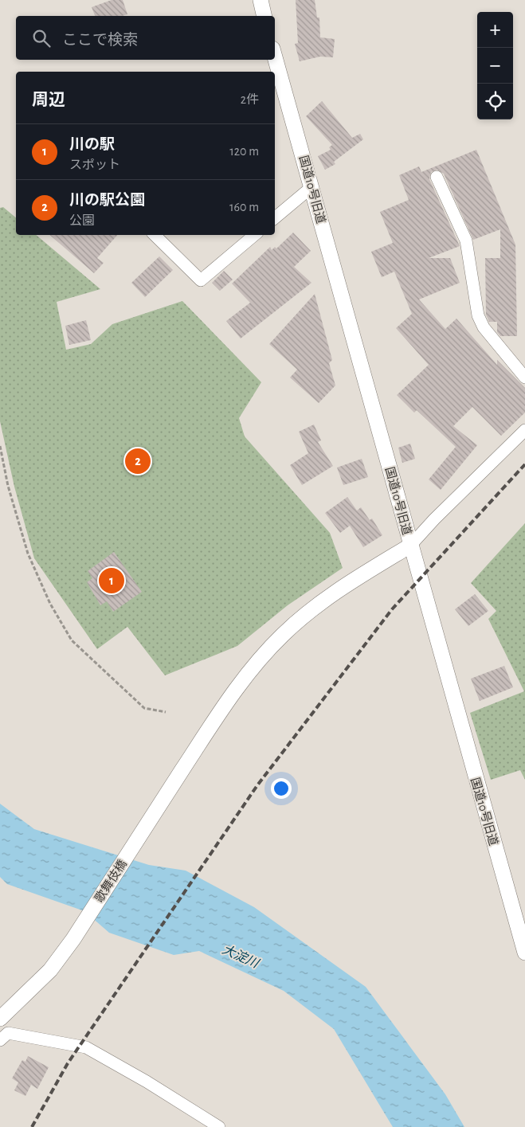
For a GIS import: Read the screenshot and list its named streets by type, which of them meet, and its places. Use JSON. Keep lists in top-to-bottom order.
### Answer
{
  "streets": {
    "street": ["国道10号旧道", "歌舞伎橋"]
  },
  "crossings": [
    ["国道10号旧道", "歌舞伎橋"]
  ],
  "water": ["大淀川"],
  "page": {
    "map_buttons": ["+", "−"],
    "search": "ここで検索",
    "heading": ["周辺", "2件"],
    "list": [
      {
        "mark": "1",
        "name": "川の駅",
        "note": "スポット",
        "value": "120 m"
      },
      {
        "mark": "2",
        "name": "川の駅公園",
        "note": "公園",
        "value": "160 m"
      }
    ],
    "pins": ["2", "1"]
  }
}
